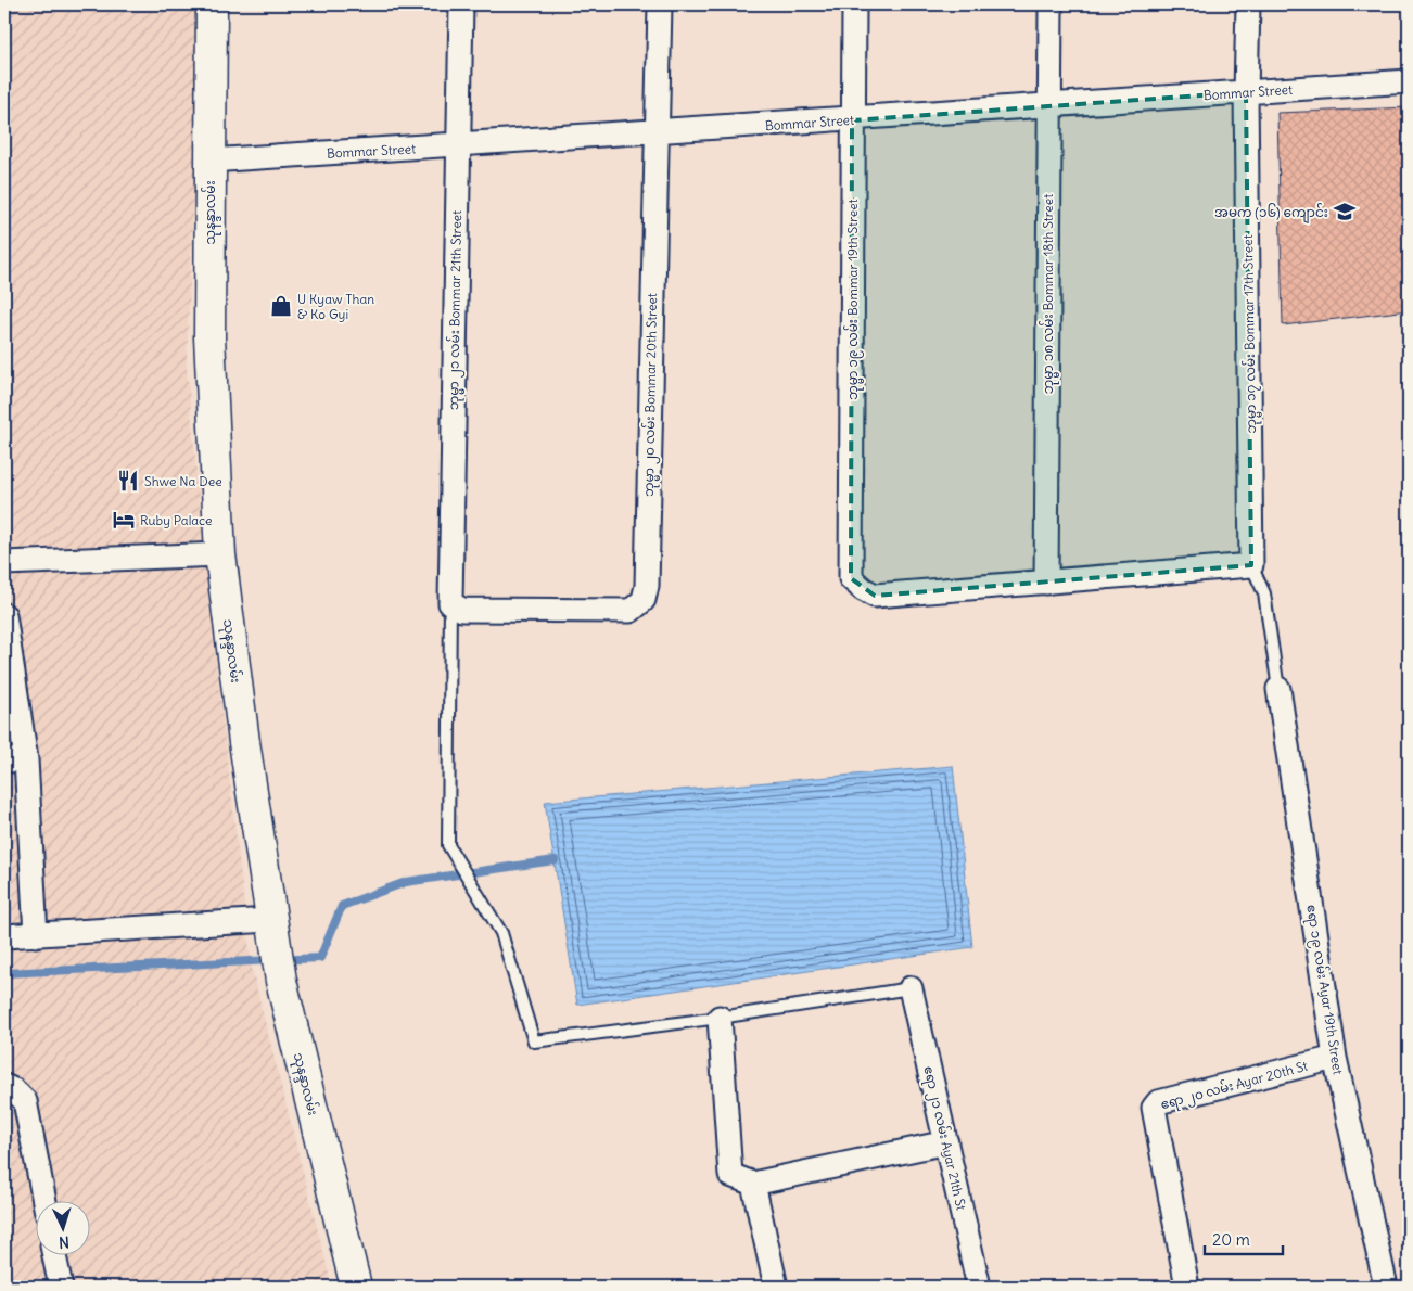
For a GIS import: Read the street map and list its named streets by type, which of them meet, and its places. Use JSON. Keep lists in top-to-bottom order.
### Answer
{
  "streets": {
    "main road": ["သုနန္ဒာလမ်း"],
    "street": [
      "Bommar Street",
      "ဘုမ္မာ ၁၈ လမ်း Bommar 18th Street",
      "ဘုမ္မာ ၁၉ လမ်း Bommar 19th Street",
      "ဘုမ္မာ ၂၁ လမ်း Bommar 21th Street",
      "ဘုမ္မာ ၁၇ လမ်း Bommar 17th Street",
      "ဘုမ္မာ ၂၀ လမ်း Bommar 20th Street",
      "ဧရာ ၁၉ လမ်း Ayar 19th Street",
      "ဧရာ ၂၀ လမ်း Ayar 20th St",
      "ဧရာ ၂၁ လမ်း Ayar 21th St"
    ]
  },
  "crossings": [
    ["Bommar Street", "သုနန္ဒာလမ်း"],
    ["Bommar Street", "ဘုမ္မာ ၁၈ လမ်း Bommar 18th Street"],
    ["Bommar Street", "ဘုမ္မာ ၁၉ လမ်း Bommar 19th Street"],
    ["Bommar Street", "ဘုမ္မာ ၂၁ လမ်း Bommar 21th Street"],
    ["Bommar Street", "ဘုမ္မာ ၁၇ လမ်း Bommar 17th Street"],
    ["Bommar Street", "ဘုမ္မာ ၂၀ လမ်း Bommar 20th Street"],
    ["ဘုမ္မာ ၁၈ လမ်း Bommar 18th Street", "ဘုမ္မာ ၁၉ လမ်း Bommar 19th Street"],
    ["ဘုမ္မာ ၂၁ လမ်း Bommar 21th Street", "ဘုမ္မာ ၂၀ လမ်း Bommar 20th Street"],
    ["ဧရာ ၁၉ လမ်း Ayar 19th Street", "ဧရာ ၂၀ လမ်း Ayar 20th St"]
  ],
  "places": {
    "school or university": ["အမက (၁၆) ကျောင်း"],
    "shop": ["U Kyaw Than & Ko Gyi"],
    "restaurant": ["Shwe Na Dee"],
    "hotel": ["Ruby Palace"]
  },
  "scale_bar": "20 m",
  "north": "bottom"
}
